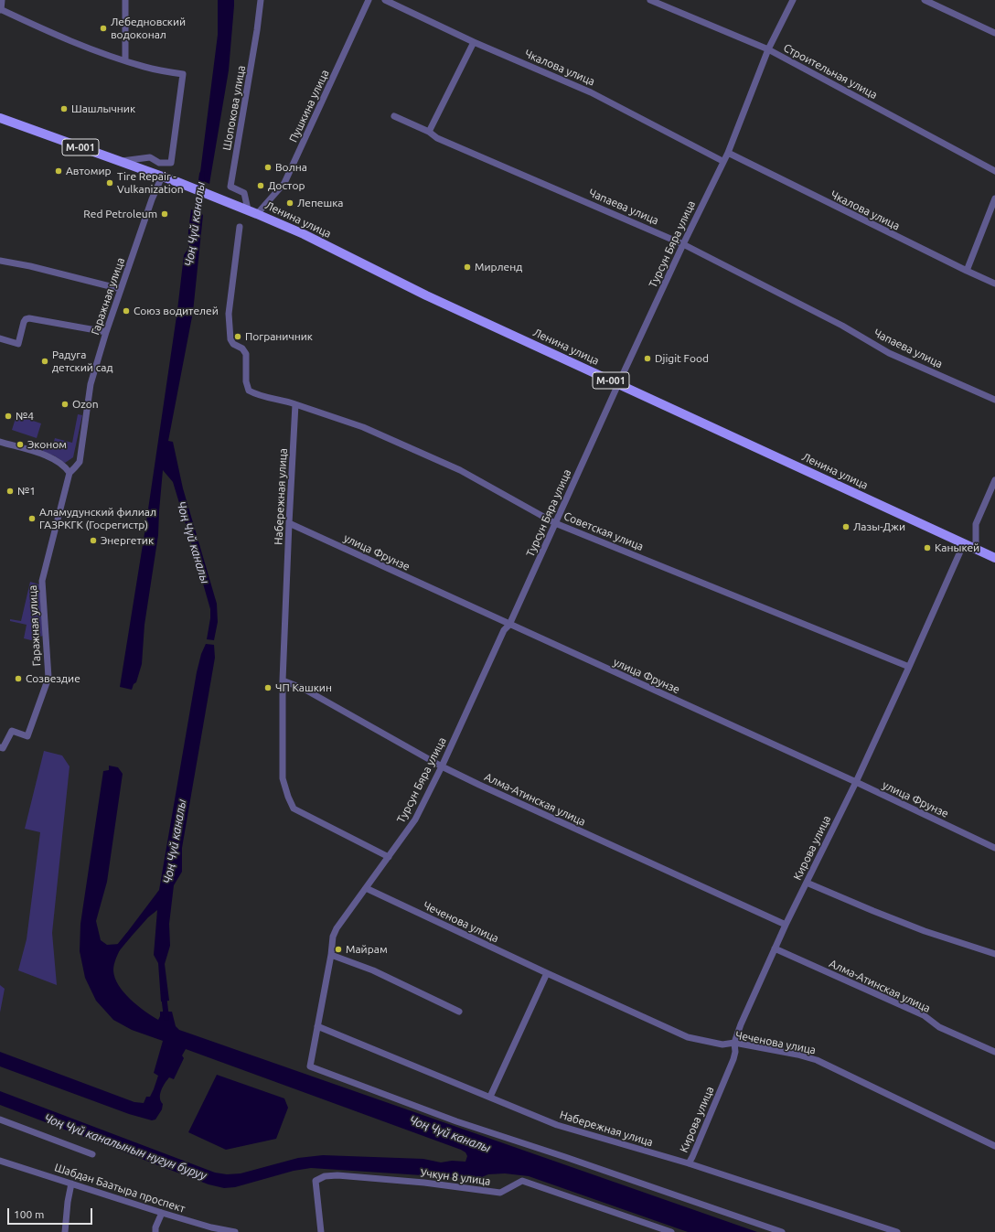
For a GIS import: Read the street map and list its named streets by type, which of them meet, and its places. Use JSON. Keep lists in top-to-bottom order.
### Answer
{
  "streets": {
    "main road": ["М-001", "Ленина улица"],
    "street": [
      "Чкалова улица",
      "Строительная улица",
      "Пушкина улица",
      "Шопокова улица",
      "Чапаева улица",
      "Турсун Бяра улица",
      "Гаражная улица",
      "Набережная улица",
      "Советская улица",
      "улица Фрунзе",
      "Алма-Атинская улица",
      "Кирова улица",
      "Чеченова улица",
      "Учкун 8 улица",
      "Шабдан Баатыра проспект"
    ]
  },
  "crossings": [
    ["Чкалова улица", "Турсун Бяра улица"],
    ["Строительная улица", "Турсун Бяра улица"],
    ["Пушкина улица", "Ленина улица"],
    ["Шопокова улица", "Ленина улица"],
    ["М-001", "Ленина улица"],
    ["М-001", "Гаражная улица"],
    ["Чапаева улица", "Турсун Бяра улица"],
    ["Ленина улица", "Турсун Бяра улица"],
    ["Ленина улица", "Гаражная улица"],
    ["Ленина улица", "Кирова улица"],
    ["Турсун Бяра улица", "Набережная улица"],
    ["Турсун Бяра улица", "Советская улица"],
    ["Турсун Бяра улица", "улица Фрунзе"],
    ["Турсун Бяра улица", "Алма-Атинская улица"],
    ["Турсун Бяра улица", "Чеченова улица"],
    ["Набережная улица", "Советская улица"],
    ["Набережная улица", "улица Фрунзе"],
    ["Набережная улица", "Алма-Атинская улица"],
    ["Набережная улица", "Кирова улица"],
    ["Советская улица", "Кирова улица"],
    ["улица Фрунзе", "Кирова улица"],
    ["Алма-Атинская улица", "Кирова улица"],
    ["Кирова улица", "Чеченова улица"]
  ],
  "water": ["Чоң Чүй каналы", "Чоң Чүй каналынын нугун буруу"],
  "places": [
    "Лебедновский водоконал",
    "Шашлычник",
    "Волна",
    "Автомир",
    "Tire Repair - Vulkanization",
    "Достор",
    "Лепешка",
    "Red Petroleum",
    "Мирленд",
    "Союз водителей",
    "Пограничник",
    "Djigit Food",
    "Радуга детский сад",
    "Ozon",
    "№4",
    "Эконом",
    "№1",
    "Аламудунский филиал ГАЗРКГК (Госрегистр)",
    "Лазы-Джи",
    "Энергетик",
    "Каныкей",
    "Созвездие",
    "ЧП Кашкин",
    "Майрам"
  ],
  "scale_bar": "100 m"
}
